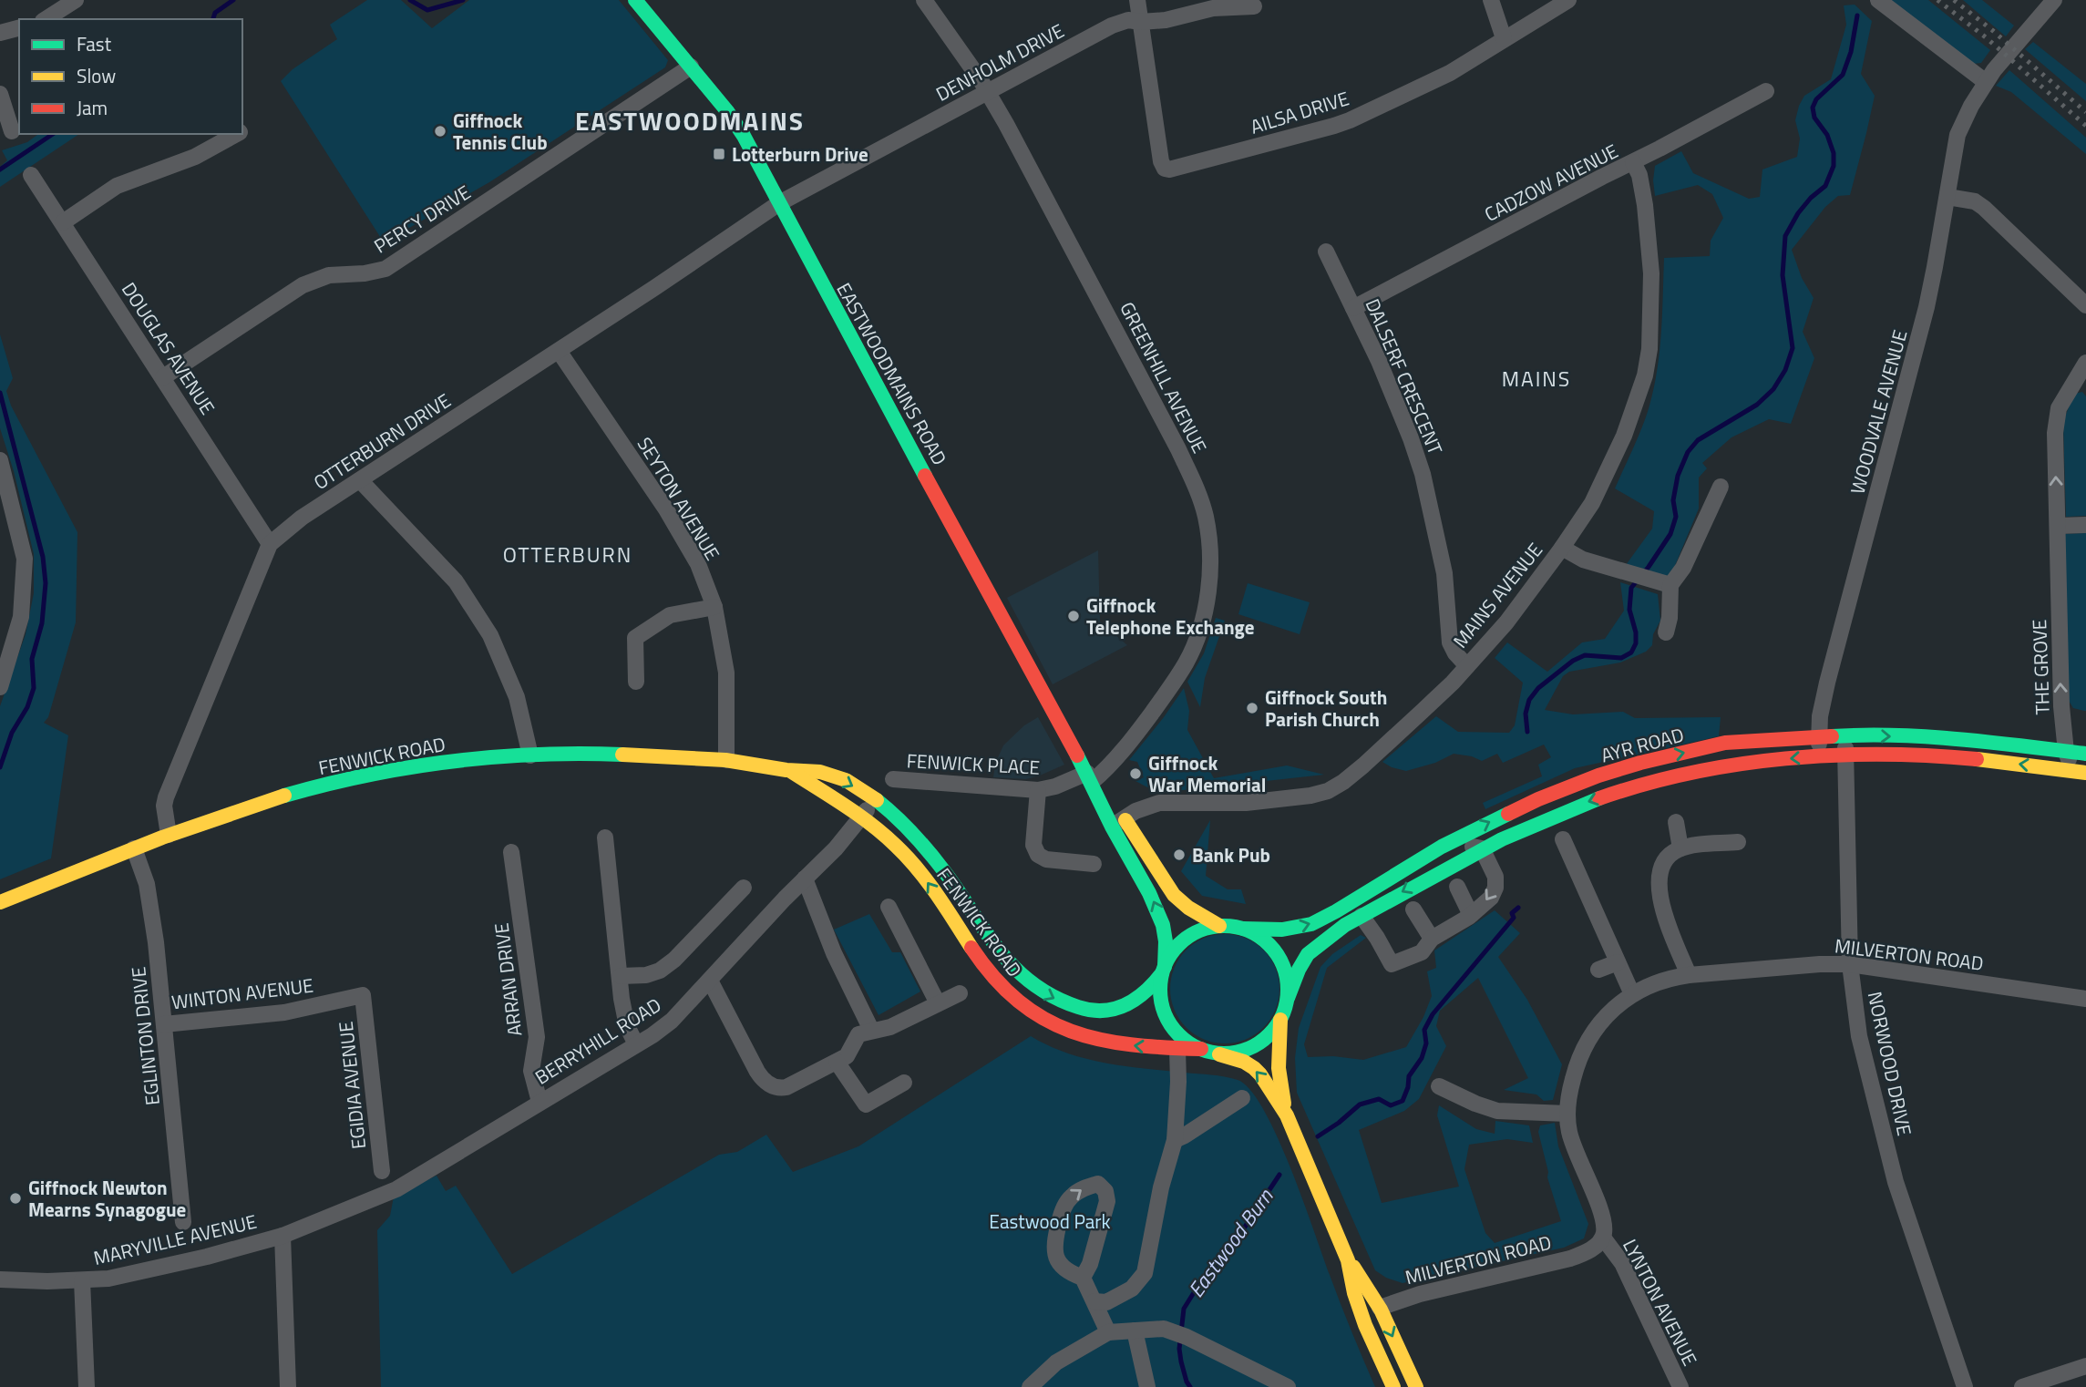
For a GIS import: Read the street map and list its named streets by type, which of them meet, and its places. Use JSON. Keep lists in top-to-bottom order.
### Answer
{
  "streets": {
    "main road": ["EASTWOODMAINS ROAD", "AYR ROAD", "FENWICK ROAD"],
    "street": [
      "DENHOLM DRIVE",
      "AILSA DRIVE",
      "CADZOW AVENUE",
      "PERCY DRIVE",
      "DOUGLAS AVENUE",
      "DALSERF CRESCENT",
      "GREENHILL AVENUE",
      "WOODVALE AVENUE",
      "OTTERBURN DRIVE",
      "SEYTON AVENUE",
      "MAINS AVENUE",
      "THE GROVE",
      "FENWICK PLACE",
      "MILVERTON ROAD",
      "ARRAN DRIVE",
      "WINTON AVENUE",
      "EGLINTON DRIVE",
      "BERRYHILL ROAD",
      "NORWOOD DRIVE",
      "EGIDIA AVENUE",
      "MARYVILLE AVENUE",
      "LYNTON AVENUE"
    ]
  },
  "crossings": [
    ["DENHOLM DRIVE", "AILSA DRIVE"],
    ["DENHOLM DRIVE", "EASTWOODMAINS ROAD"],
    ["DENHOLM DRIVE", "GREENHILL AVENUE"],
    ["DENHOLM DRIVE", "OTTERBURN DRIVE"],
    ["CADZOW AVENUE", "DALSERF CRESCENT"],
    ["CADZOW AVENUE", "MAINS AVENUE"],
    ["PERCY DRIVE", "DOUGLAS AVENUE"],
    ["PERCY DRIVE", "EASTWOODMAINS ROAD"],
    ["DOUGLAS AVENUE", "OTTERBURN DRIVE"],
    ["EASTWOODMAINS ROAD", "GREENHILL AVENUE"],
    ["EASTWOODMAINS ROAD", "OTTERBURN DRIVE"],
    ["EASTWOODMAINS ROAD", "MAINS AVENUE"],
    ["EASTWOODMAINS ROAD", "AYR ROAD"],
    ["EASTWOODMAINS ROAD", "FENWICK ROAD"],
    ["EASTWOODMAINS ROAD", "FENWICK PLACE"],
    ["DALSERF CRESCENT", "MAINS AVENUE"],
    ["GREENHILL AVENUE", "FENWICK PLACE"],
    ["WOODVALE AVENUE", "AYR ROAD"],
    ["OTTERBURN DRIVE", "SEYTON AVENUE"],
    ["OTTERBURN DRIVE", "FENWICK ROAD"],
    ["SEYTON AVENUE", "FENWICK ROAD"],
    ["THE GROVE", "AYR ROAD"],
    ["AYR ROAD", "FENWICK ROAD"],
    ["AYR ROAD", "NORWOOD DRIVE"],
    ["FENWICK ROAD", "EGLINTON DRIVE"],
    ["FENWICK ROAD", "BERRYHILL ROAD"],
    ["MILVERTON ROAD", "NORWOOD DRIVE"],
    ["MILVERTON ROAD", "LYNTON AVENUE"],
    ["ARRAN DRIVE", "BERRYHILL ROAD"],
    ["WINTON AVENUE", "EGLINTON DRIVE"],
    ["WINTON AVENUE", "EGIDIA AVENUE"],
    ["BERRYHILL ROAD", "MARYVILLE AVENUE"]
  ],
  "one_way": ["THE GROVE"],
  "districts": ["EASTWOODMAINS", "MAINS", "OTTERBURN"],
  "water": ["Eastwood Burn"],
  "parks": ["Eastwood Park"],
  "places": {
    "other": [
      "Giffnock Tennis Club",
      "Giffnock Telephone Exchange",
      "Giffnock South Parish Church",
      "Giffnock War Memorial",
      "Bank Pub",
      "Giffnock Newton Mearns Synagogue"
    ],
    "transit": ["Lotterburn Drive"]
  },
  "legend": ["Fast", "Slow", "Jam"]
}
